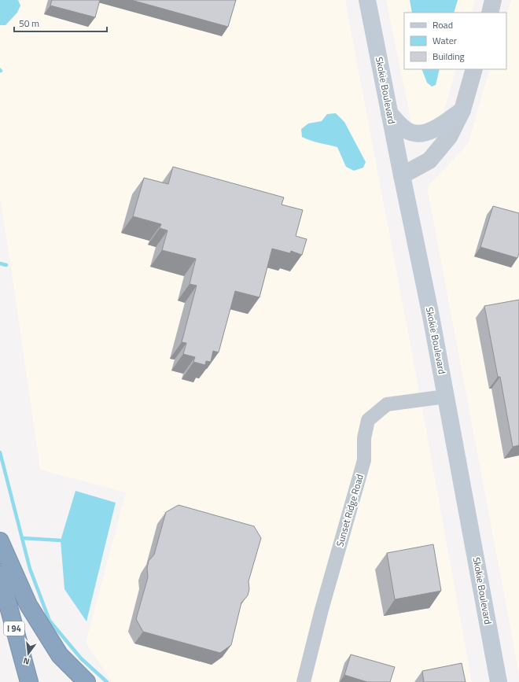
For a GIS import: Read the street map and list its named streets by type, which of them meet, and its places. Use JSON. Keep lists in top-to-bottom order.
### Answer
{
  "streets": {
    "highway": ["I 94"],
    "main road": ["Skokie Boulevard"],
    "street": ["Sunset Ridge Road"]
  },
  "crossings": [
    ["Skokie Boulevard", "Sunset Ridge Road"]
  ],
  "legend": ["Road", "Water", "Building"],
  "scale_bar": "50 m",
  "north": "bottom"
}
